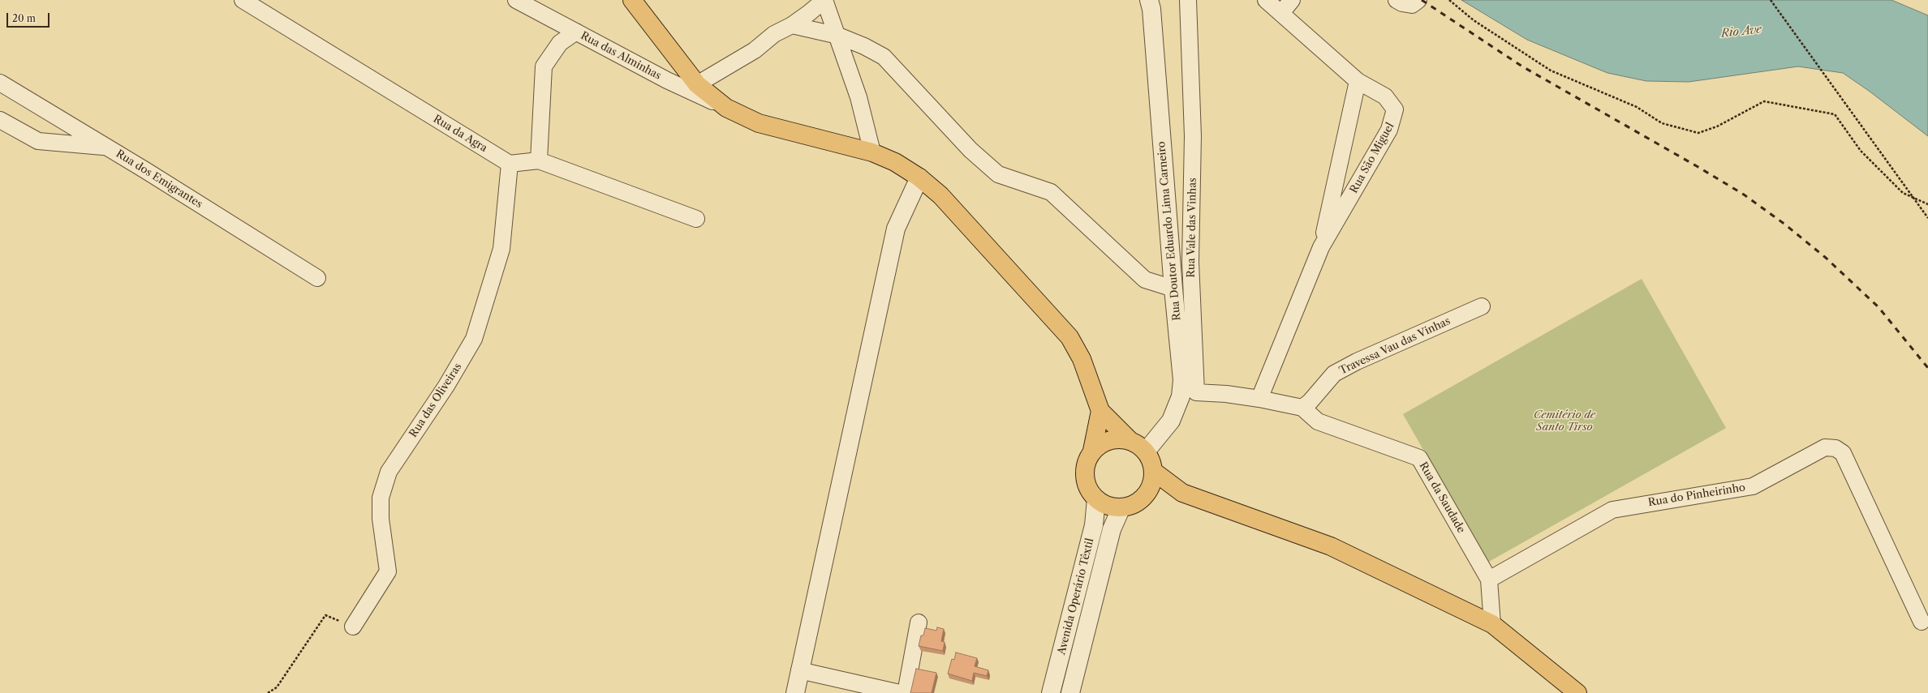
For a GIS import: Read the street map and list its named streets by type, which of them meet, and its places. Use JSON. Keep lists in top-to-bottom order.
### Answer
{
  "streets": {
    "street": [
      "Rua das Alminhas",
      "Rua da Agra",
      "Rua São Miguel",
      "Rua dos Emigrantes",
      "Rua Vale das Vinhas",
      "Rua Doutor Eduardo Lima Carneiro",
      "Travessa Vau das Vinhas",
      "Rua das Oliveiras",
      "Rua do Pinheirinho",
      "Rua da Saudade",
      "Avenida Operário Têxtil"
    ]
  },
  "crossings": [
    ["Rua da Agra", "Rua das Oliveiras"],
    ["Rua São Miguel", "Rua Vale das Vinhas"],
    ["Rua São Miguel", "Rua da Saudade"],
    ["Rua Vale das Vinhas", "Rua da Saudade"],
    ["Rua Doutor Eduardo Lima Carneiro", "Avenida Operário Têxtil"],
    ["Travessa Vau das Vinhas", "Rua da Saudade"],
    ["Rua do Pinheirinho", "Rua da Saudade"]
  ],
  "water": ["Rio Ave"],
  "parks": ["Cemitério de Santo Tirso"],
  "scale_bar": "20 m"
}
